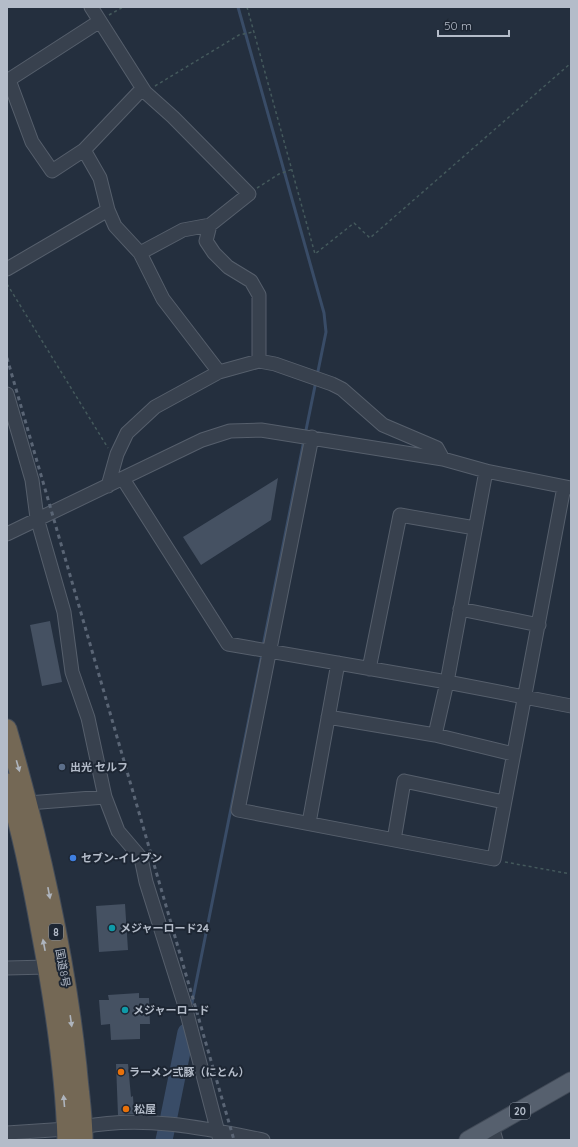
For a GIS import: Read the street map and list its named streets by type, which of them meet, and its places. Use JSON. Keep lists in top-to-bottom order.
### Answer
{
  "streets": {
    "highway": ["8", "国道8号"],
    "main road": ["20"]
  },
  "places": [
    "出光 セルフ",
    "セブン-イレブン",
    "メジャーロード24",
    "メジャーロード",
    "ラーメン弍豚（にとん）",
    "松屋"
  ],
  "scale_bar": "50 m"
}
